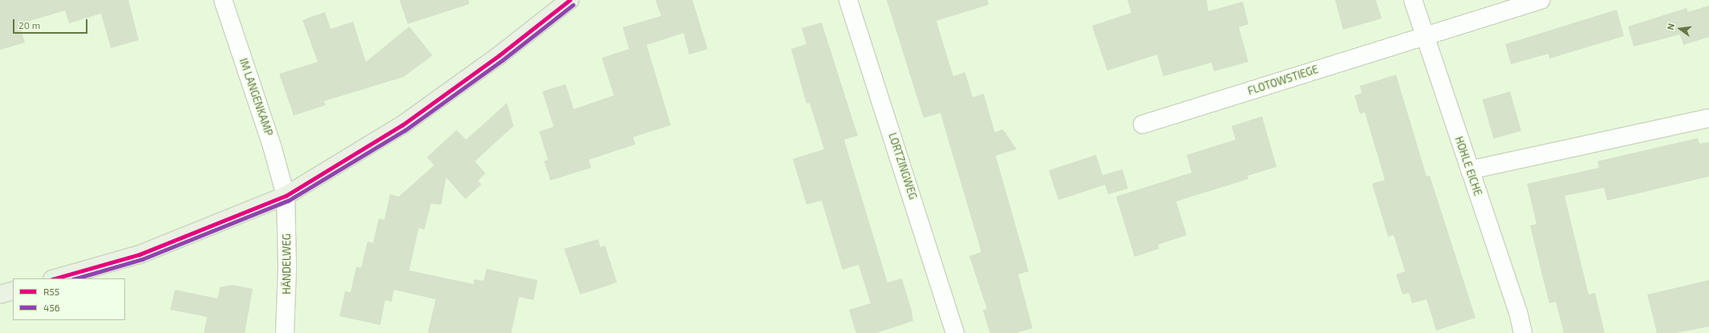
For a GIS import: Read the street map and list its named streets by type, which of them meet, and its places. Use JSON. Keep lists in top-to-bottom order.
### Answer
{
  "streets": {
    "street": [
      "FLOTOWSTIEGE",
      "IM LANGENKAMP",
      "LORTZINGWEG",
      "HOHLE EICHE",
      "HÄNDELWEG"
    ]
  },
  "crossings": [
    ["FLOTOWSTIEGE", "HOHLE EICHE"],
    ["IM LANGENKAMP", "HÄNDELWEG"]
  ],
  "lines": ["transit line R55", "transit line 456"],
  "legend": ["R55", "456"],
  "scale_bar": "20 m",
  "north": "left"
}
